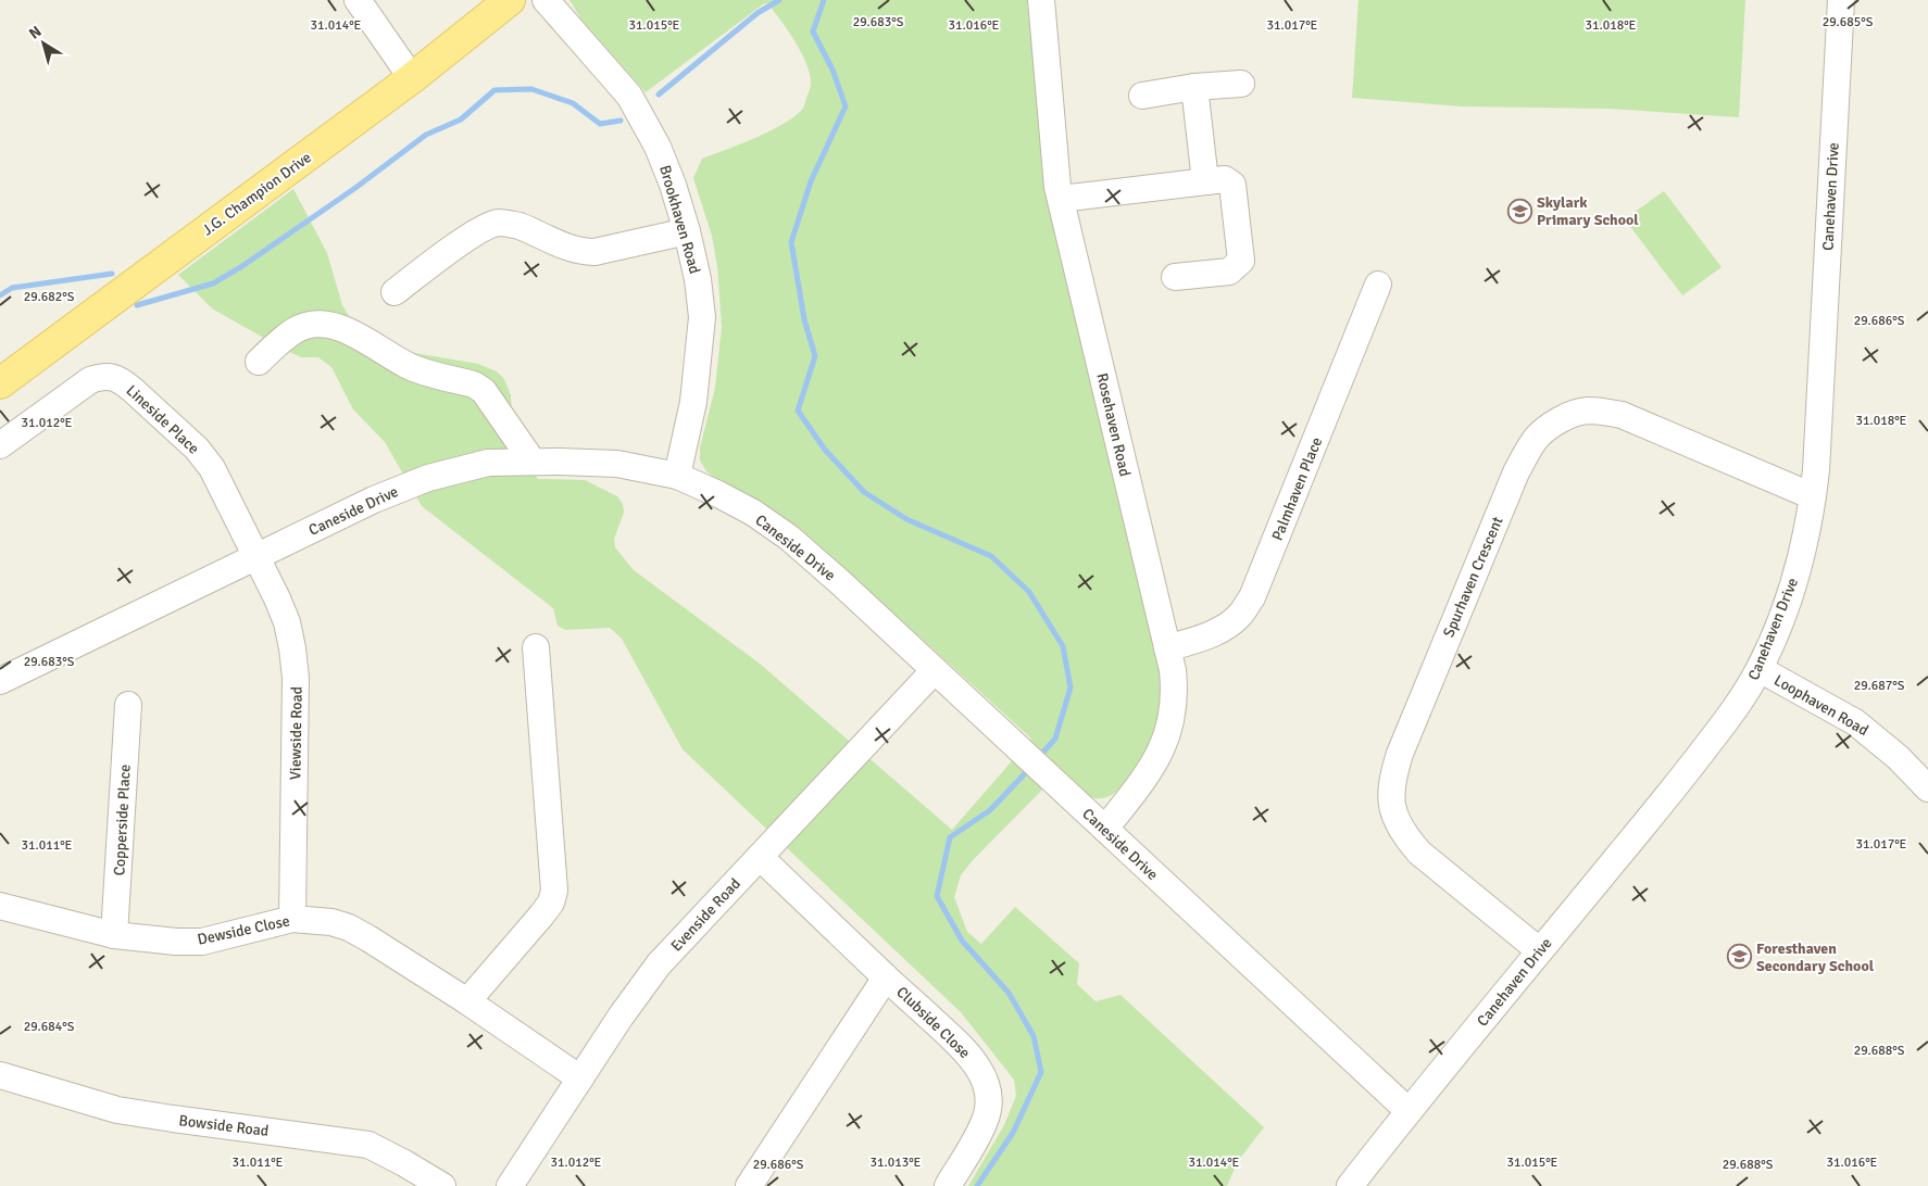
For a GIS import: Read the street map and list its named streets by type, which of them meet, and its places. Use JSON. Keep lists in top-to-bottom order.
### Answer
{
  "streets": {
    "main road": ["J.G. Champion Drive"],
    "street": [
      "Canehaven Drive",
      "Brookhaven Road",
      "Lineside Place",
      "Rosehaven Road",
      "Palmhaven Place",
      "Caneside Drive",
      "Spurhaven Crescent",
      "Loophaven Road",
      "Viewside Road",
      "Copperside Place",
      "Evenside Road",
      "Dewside Close",
      "Clubside Close",
      "Bowside Road"
    ]
  },
  "crossings": [
    ["Canehaven Drive", "Caneside Drive"],
    ["Canehaven Drive", "Spurhaven Crescent"],
    ["Canehaven Drive", "Loophaven Road"],
    ["Brookhaven Road", "Caneside Drive"],
    ["Lineside Place", "Caneside Drive"],
    ["Lineside Place", "Viewside Road"],
    ["Rosehaven Road", "Palmhaven Place"],
    ["Rosehaven Road", "Caneside Drive"],
    ["Caneside Drive", "Viewside Road"],
    ["Caneside Drive", "Evenside Road"],
    ["Viewside Road", "Dewside Close"],
    ["Copperside Place", "Dewside Close"],
    ["Evenside Road", "Dewside Close"],
    ["Evenside Road", "Clubside Close"]
  ],
  "places": {
    "school or university": ["Skylark Primary School", "Foresthaven Secondary School"]
  },
  "north": "top left",
  "coordinates": [
    "29.683°S",
    "29.685°S",
    "31.014°E",
    "31.015°E",
    "31.016°E",
    "31.017°E",
    "31.018°E",
    "29.682°S",
    "29.686°S",
    "31.012°E",
    "29.687°S",
    "31.011°E",
    "29.684°S",
    "29.688°S",
    "31.013°E"
  ]
}
